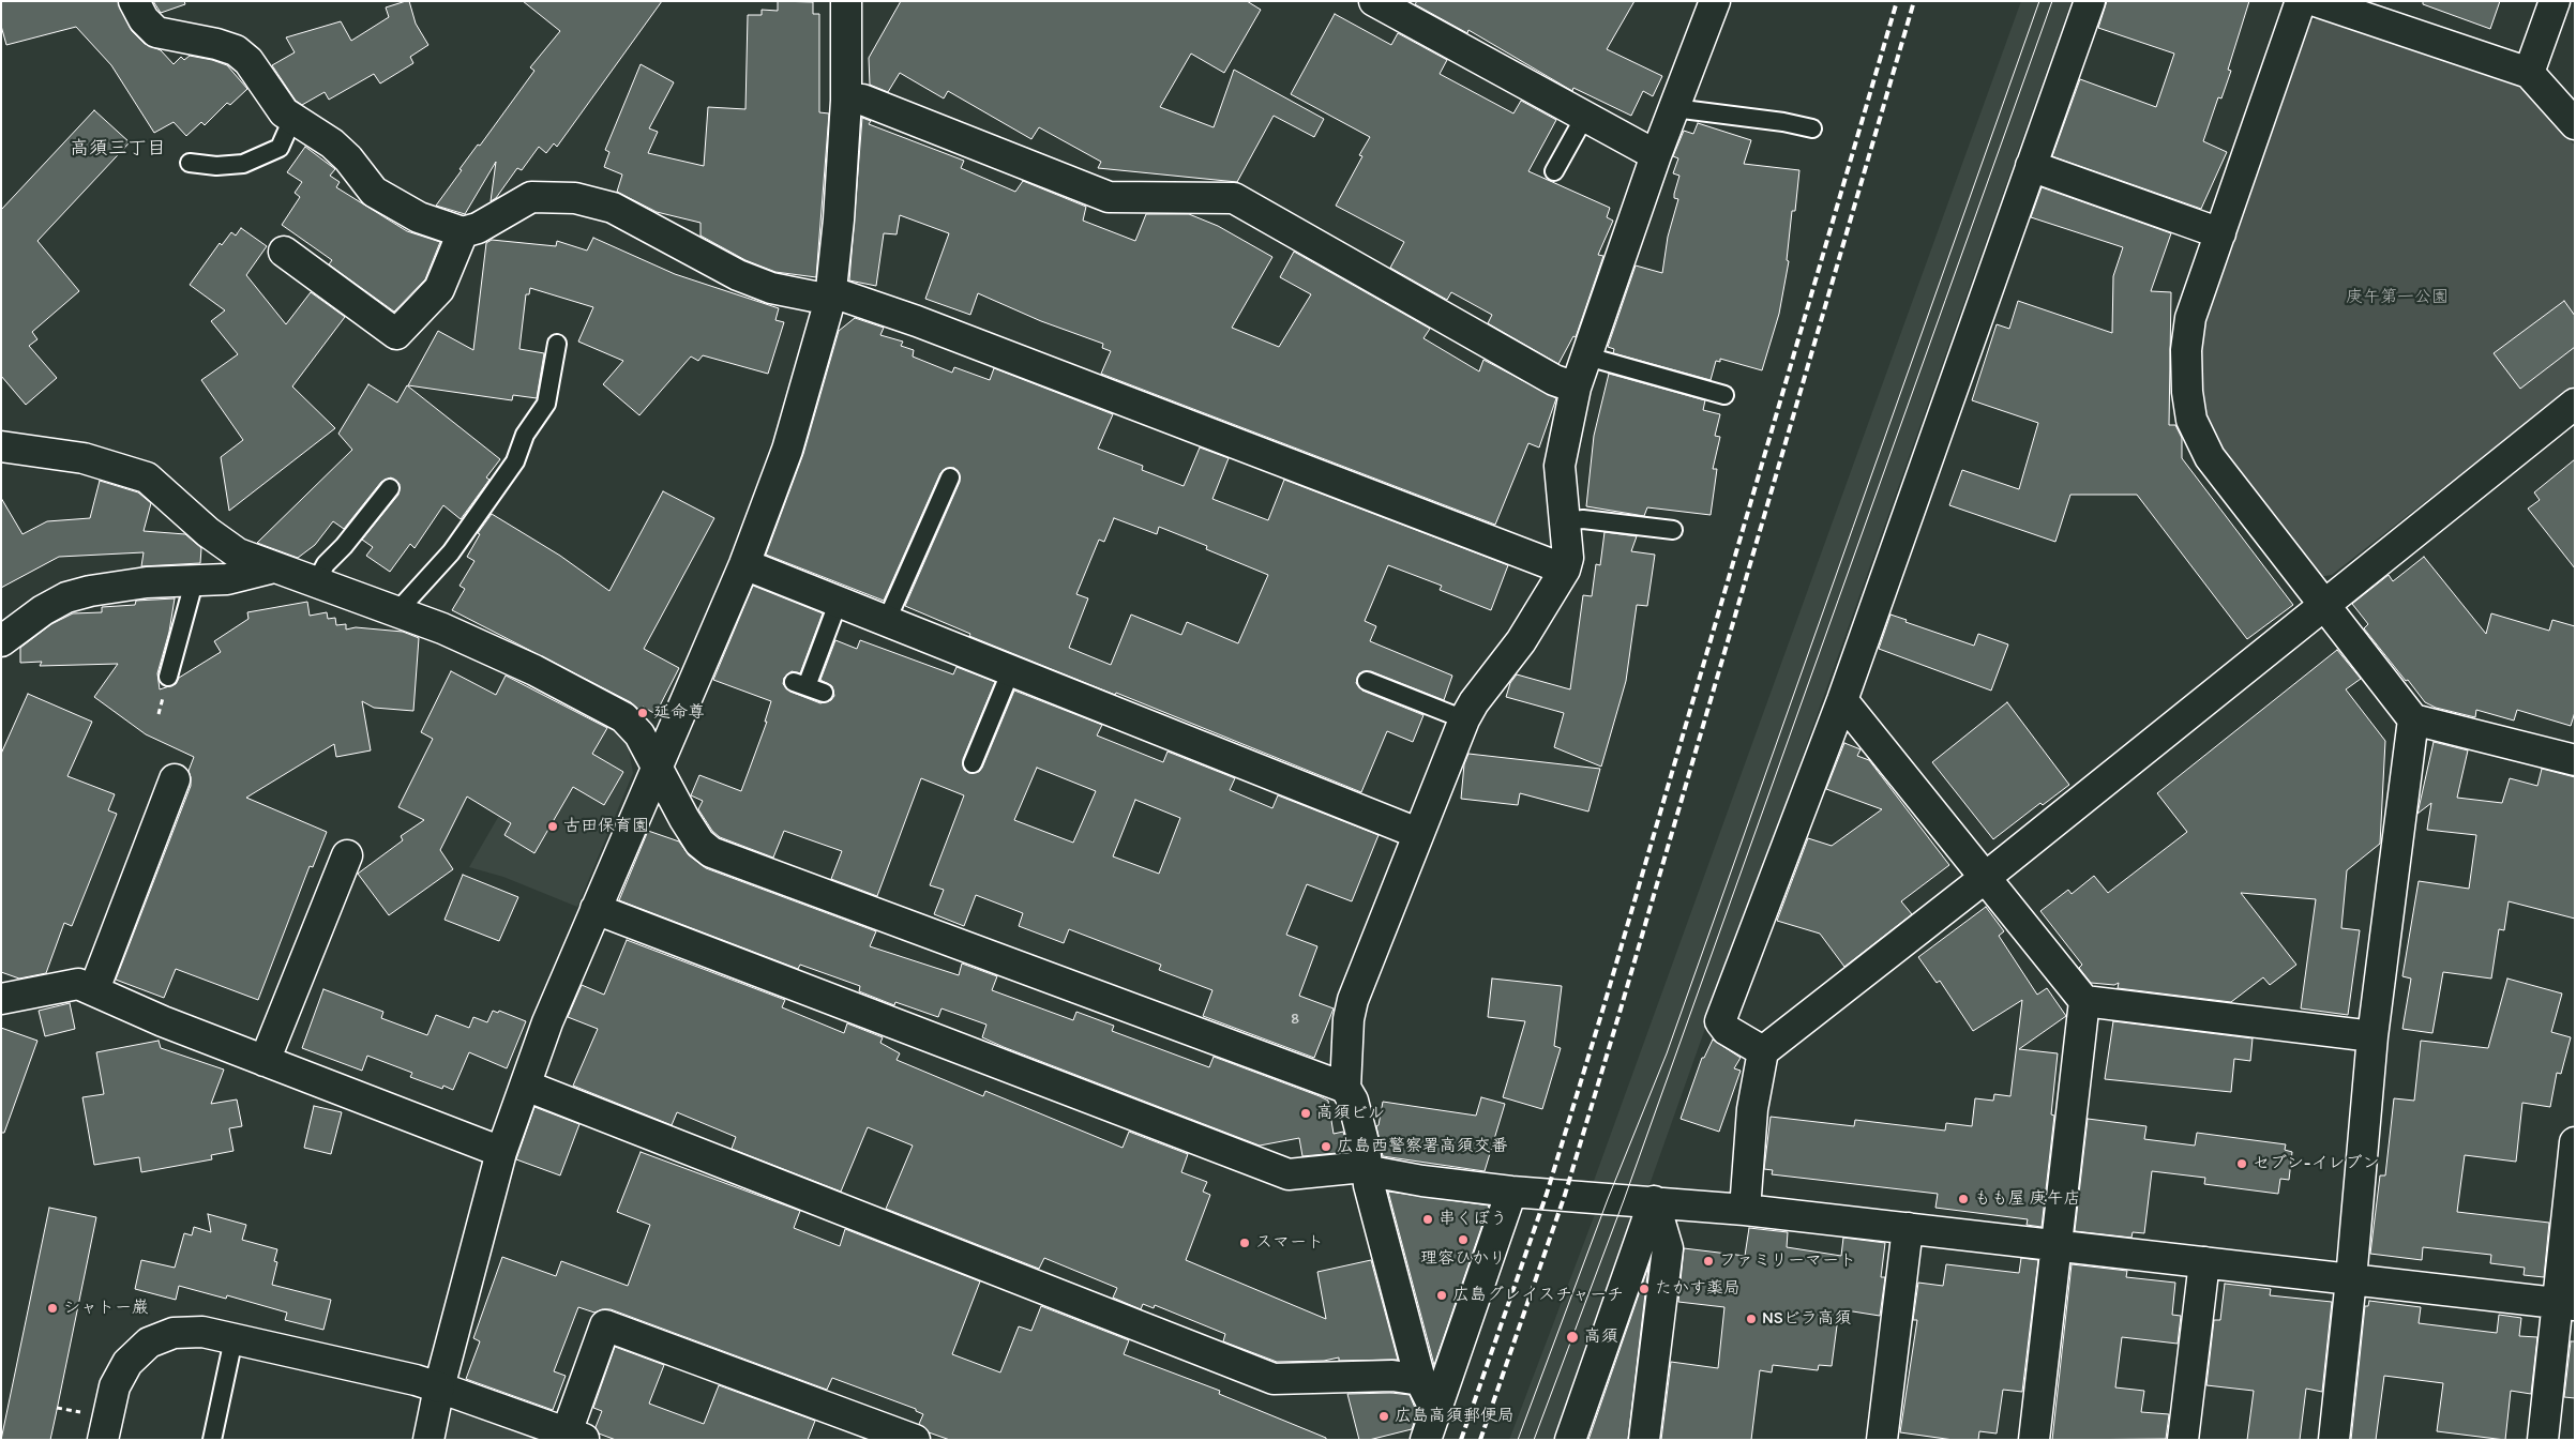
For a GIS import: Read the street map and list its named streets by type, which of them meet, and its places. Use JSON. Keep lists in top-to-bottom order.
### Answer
{
  "districts": ["高須三丁目"],
  "parks": ["庚午第一公園"],
  "places": [
    "延命尊",
    "古田保育園",
    "高須ビル",
    "広島西警察署高須交番",
    "セブン-イレブン",
    "もも屋 庚午店",
    "串くぼう",
    "理容ひかり",
    "スマート",
    "ファミリーマート",
    "たかす薬局",
    "広島グレイスチャーチ",
    "シャトー巌",
    "NSビラ高須",
    "高須",
    "広島高須郵便局"
  ],
  "house_numbers": ["8"]
}
